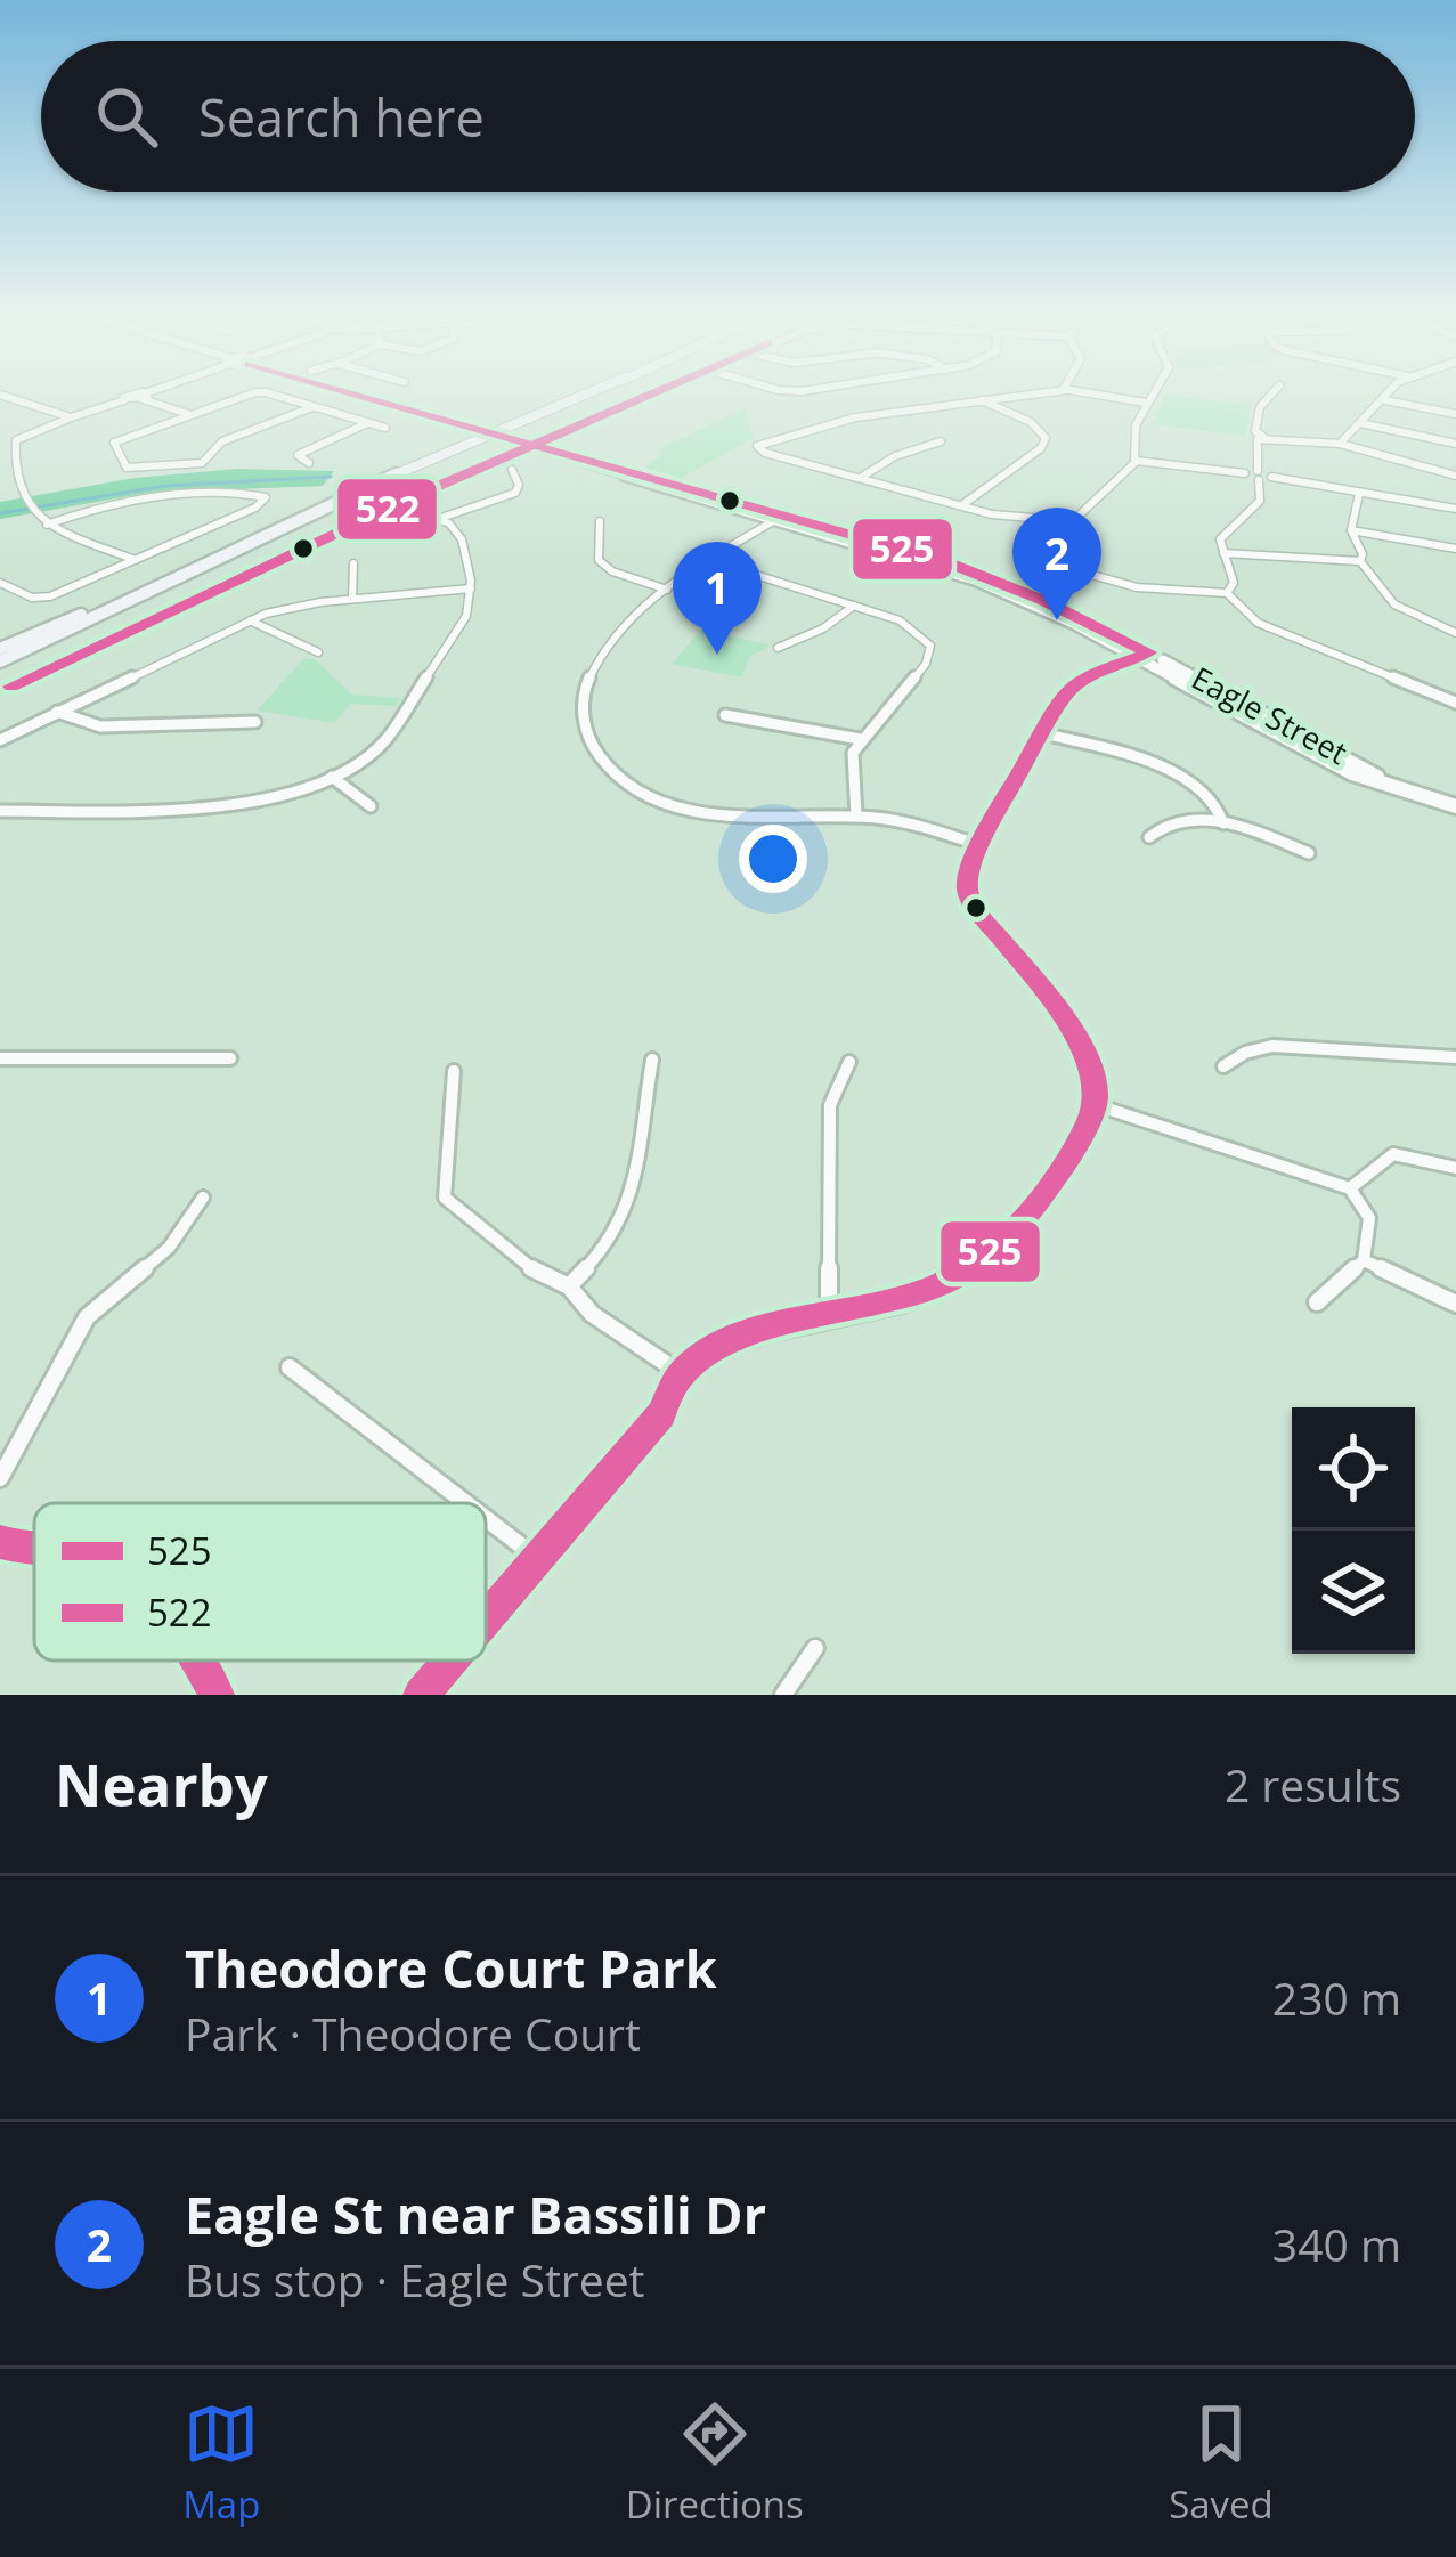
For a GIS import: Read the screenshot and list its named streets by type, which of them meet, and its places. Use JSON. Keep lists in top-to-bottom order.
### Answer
{
  "streets": {
    "street": ["Eagle Street"]
  },
  "lines": ["transit line 525", "transit line 522"],
  "legend": ["525", "522"],
  "page": {
    "search": "Search here",
    "pins": ["2", "1"],
    "heading": ["Nearby", "2 results"],
    "list": [
      {
        "mark": "1",
        "name": "Theodore Court Park",
        "note": "Park · Theodore Court",
        "value": "230 m"
      },
      {
        "mark": "2",
        "name": "Eagle St near Bassili Dr",
        "note": "Bus stop · Eagle Street",
        "value": "340 m"
      }
    ],
    "nav": ["Map", "Directions", "Saved"]
  }
}
